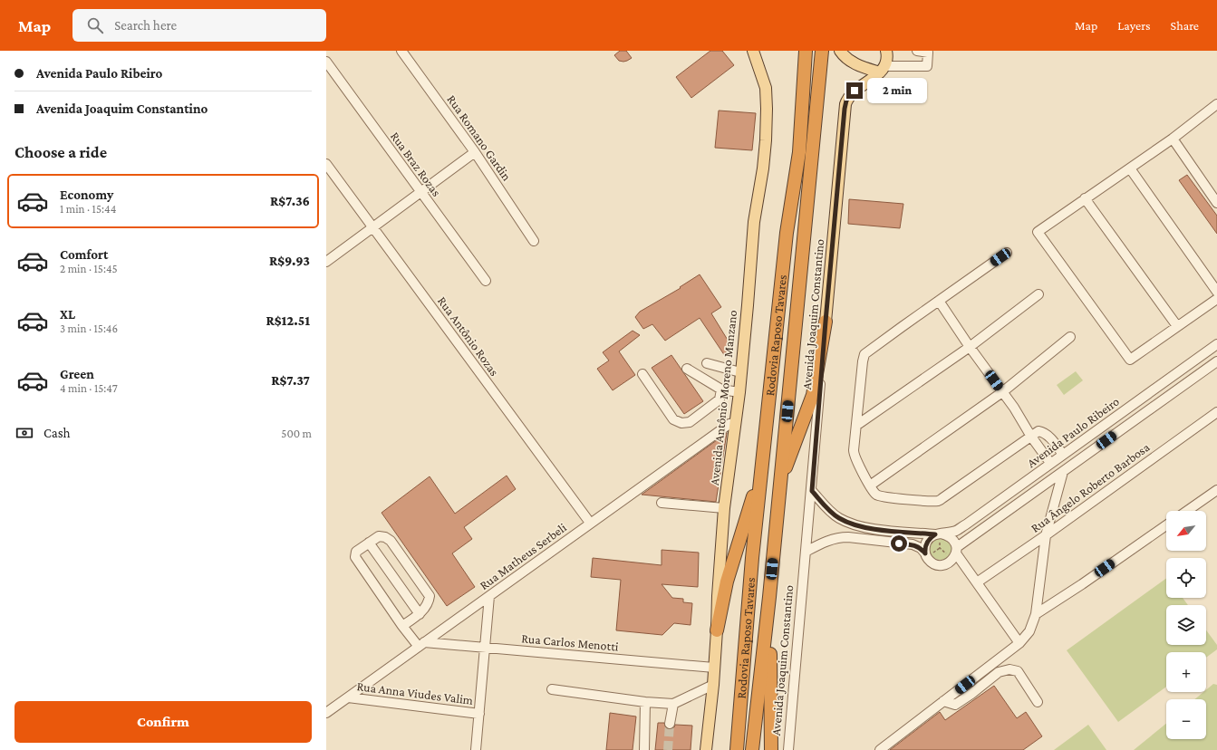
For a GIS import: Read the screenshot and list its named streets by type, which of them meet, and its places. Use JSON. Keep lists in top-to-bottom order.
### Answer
{
  "streets": {
    "highway": ["Rodovia Raposo Tavares"],
    "main road": ["Avenida Joaquim Constantino", "Avenida Antônio Moreno Manzano"],
    "street": [
      "Rua Romano Gardin",
      "Rua Braz Rozas",
      "Rua Antônio Rozas",
      "Avenida Paulo Ribeiro",
      "Rua Ângelo Roberto Barbosa",
      "Rua Matheus Serbeli",
      "Rua Carlos Menotti",
      "Rua Anna Viudes Valim"
    ]
  },
  "crossings": [
    ["Avenida Joaquim Constantino", "Avenida Paulo Ribeiro"],
    ["Rua Antônio Rozas", "Rua Matheus Serbeli"],
    ["Avenida Antônio Moreno Manzano", "Rua Matheus Serbeli"],
    ["Avenida Antônio Moreno Manzano", "Rua Carlos Menotti"],
    ["Rua Matheus Serbeli", "Rua Carlos Menotti"],
    ["Rua Matheus Serbeli", "Rua Anna Viudes Valim"]
  ],
  "north": "bottom left",
  "page": {
    "header": "Map",
    "search": "Search here",
    "nav": ["Map", "Layers", "Share"],
    "banner": ["Avenida Paulo Ribeiro", "Avenida Joaquim Constantino"],
    "bubble": "2 min",
    "heading": "Choose a ride",
    "list": [
      {
        "name": "Economy",
        "note": "1 min · 15:44",
        "value": "R$7.36"
      },
      {
        "name": "Comfort",
        "note": "2 min · 15:45",
        "value": "R$9.93"
      },
      {
        "name": "XL",
        "note": "3 min · 15:46",
        "value": "R$12.51"
      },
      {
        "name": "Green",
        "note": "4 min · 15:47",
        "value": "R$7.37"
      }
    ],
    "pay": ["Cash", "500 m"],
    "map_buttons": ["+", "−"],
    "buttons": "Confirm"
  }
}
